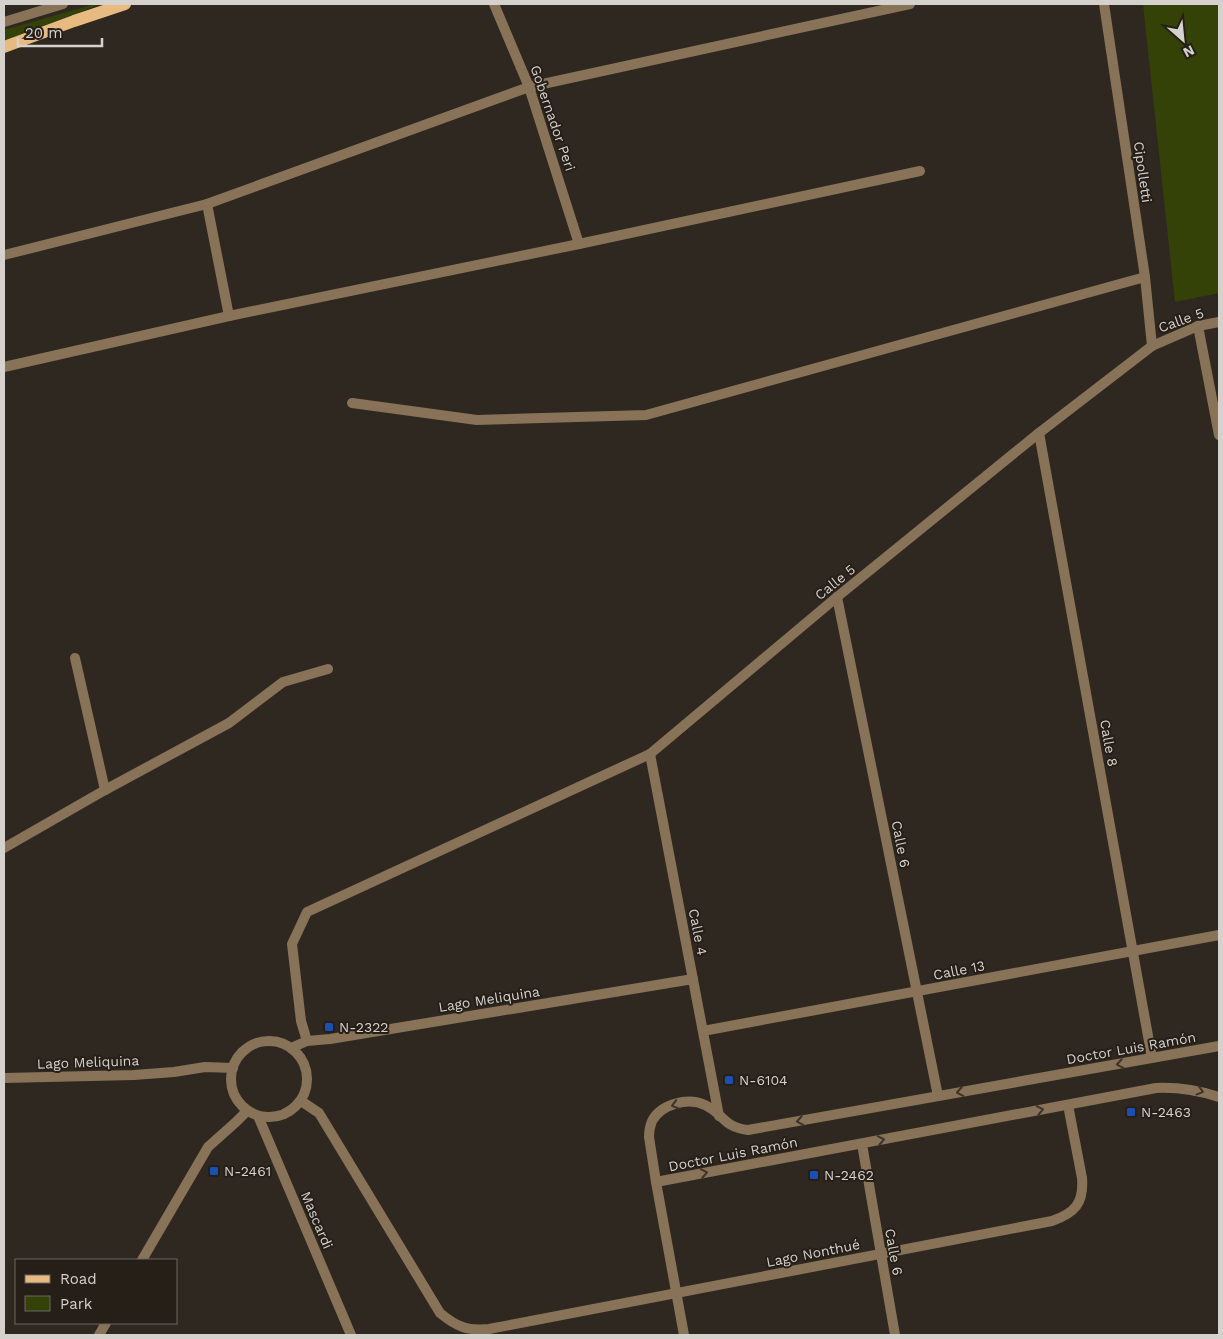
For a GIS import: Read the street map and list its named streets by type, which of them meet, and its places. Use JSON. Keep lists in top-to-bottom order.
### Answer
{
  "streets": {
    "street": [
      "Gobernador Peri",
      "Cipolletti",
      "Calle 5",
      "Calle 8",
      "Calle 6",
      "Calle 4",
      "Calle 13",
      "Lago Meliquina",
      "Doctor Luis Ramón",
      "Mascardi",
      "Lago Nonthué"
    ]
  },
  "crossings": [
    ["Cipolletti", "Calle 5"],
    ["Calle 5", "Calle 8"],
    ["Calle 5", "Calle 6"],
    ["Calle 5", "Calle 4"],
    ["Calle 5", "Lago Meliquina"],
    ["Calle 8", "Calle 13"],
    ["Calle 8", "Doctor Luis Ramón"],
    ["Calle 6", "Calle 13"],
    ["Calle 6", "Doctor Luis Ramón"],
    ["Calle 6", "Lago Nonthué"],
    ["Calle 4", "Calle 13"],
    ["Calle 4", "Lago Meliquina"],
    ["Calle 4", "Doctor Luis Ramón"],
    ["Lago Meliquina", "Mascardi"],
    ["Lago Meliquina", "Lago Nonthué"],
    ["Doctor Luis Ramón", "Lago Nonthué"],
    ["Mascardi", "Lago Nonthué"]
  ],
  "places": {
    "transit": [
      "N-2322",
      "N-6104",
      "N-2463",
      "N-2461",
      "N-2462"
    ]
  },
  "legend": ["Road", "Park"],
  "scale_bar": "20 m",
  "north": "bottom right"
}
